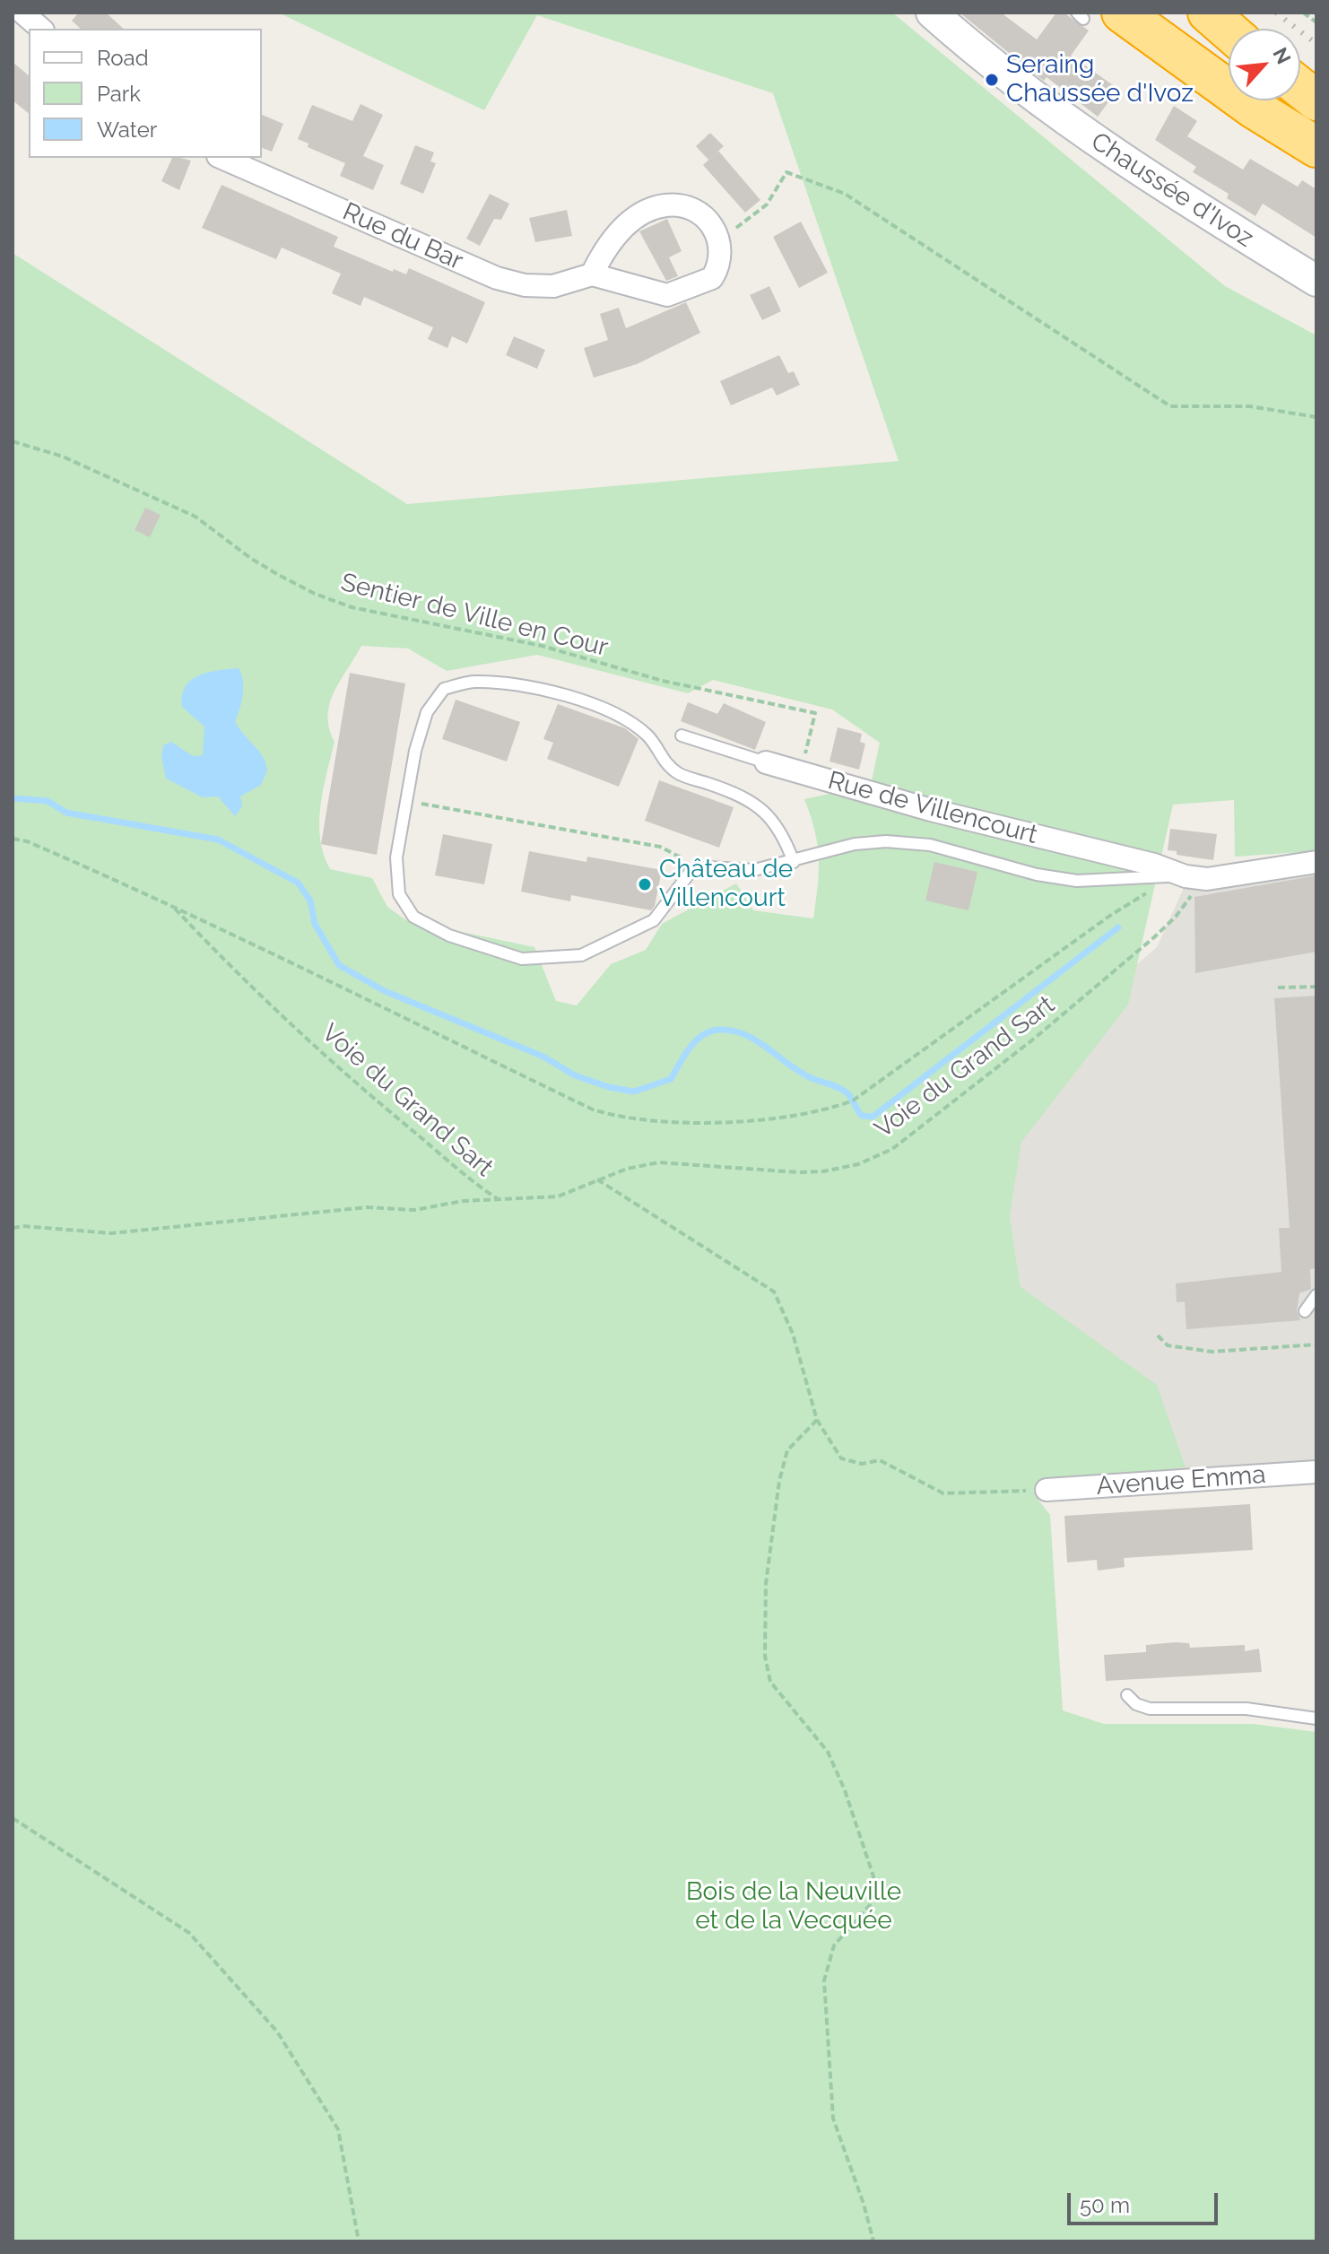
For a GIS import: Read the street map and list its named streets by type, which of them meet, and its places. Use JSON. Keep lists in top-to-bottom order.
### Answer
{
  "streets": {
    "main road": ["Chaussée d'Ivoz"],
    "street": ["Rue du Bar", "Rue de Villencourt", "Avenue Emma"],
    "path": ["Sentier de Ville en Cour", "Voie du Grand Sart"]
  },
  "crossings": [
    ["Sentier de Ville en Cour", "Rue de Villencourt"],
    ["Rue de Villencourt", "Voie du Grand Sart"]
  ],
  "parks": ["Bois de la Neuville et de la Vecquée"],
  "places": ["Seraing Chaussée d'Ivoz", "Château de Villencourt"],
  "legend": ["Road", "Park", "Water"],
  "scale_bar": "50 m",
  "north": "top right"
}
